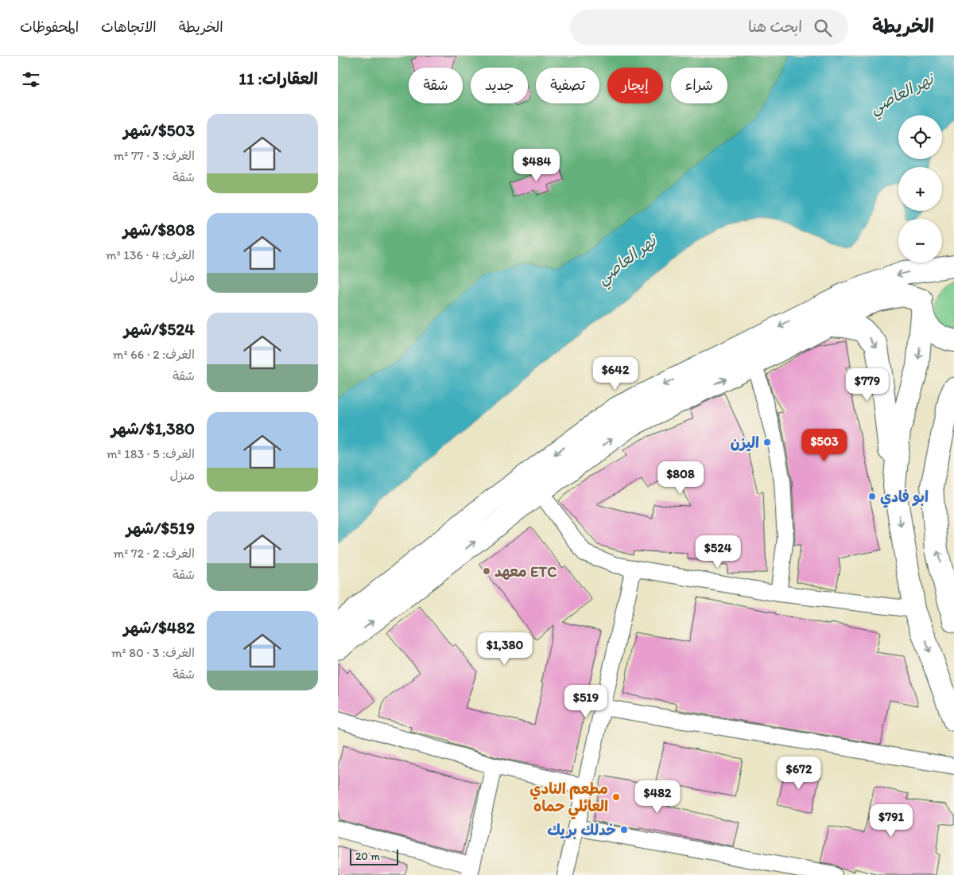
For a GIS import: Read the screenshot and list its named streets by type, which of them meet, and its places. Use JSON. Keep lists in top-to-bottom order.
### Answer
{
  "water": ["نهر العاصي"],
  "places": [
    "اليزن",
    "ابو فادي",
    "معهد ETC",
    "مطعم النادي العائلي حماه",
    "خدلك بريك"
  ],
  "scale_bar": "20 m",
  "page": {
    "header": "الخريطة",
    "search": "ابحث هنا",
    "nav": ["الخريطة", "الاتجاهات", "المحفوظات"],
    "heading": "العقارات: 11",
    "chip": [
      "شراء",
      "إيجار",
      "تصفية",
      "جديد",
      "شقة"
    ],
    "list": [
      {
        "name": "$503/شهر",
        "note": "الغرف: 3 · 77 m² · شقة"
      },
      {
        "name": "$808/شهر",
        "note": "الغرف: 4 · 136 m² · منزل"
      },
      {
        "name": "$524/شهر",
        "note": "الغرف: 2 · 66 m² · شقة"
      },
      {
        "name": "$1,380/شهر",
        "note": "الغرف: 5 · 183 m² · منزل"
      },
      {
        "name": "$519/شهر",
        "note": "الغرف: 2 · 72 m² · شقة"
      },
      {
        "name": "$482/شهر",
        "note": "الغرف: 3 · 80 m² · شقة"
      }
    ],
    "map_buttons": ["+", "−"],
    "price": [
      "$484",
      "$642",
      "$779",
      "$503",
      "$808",
      "$524",
      "$1,380",
      "$519",
      "$672",
      "$482",
      "$791"
    ],
    "scale": "20 m"
  }
}
